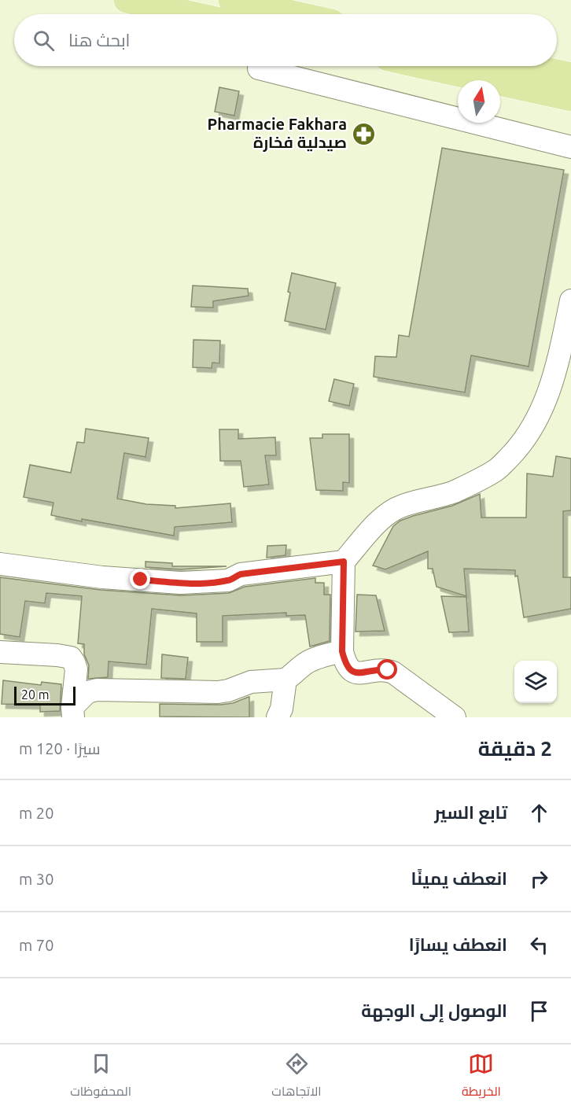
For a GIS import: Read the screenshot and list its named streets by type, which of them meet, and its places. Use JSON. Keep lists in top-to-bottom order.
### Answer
{
  "places": {
    "pharmacy": ["Pharmacie Fakhara صيدلية فخارة"]
  },
  "scale_bar": "20 m",
  "north": "top",
  "page": {
    "search": "ابحث هنا",
    "scale": "20 m",
    "heading": ["2 دقيقة", "سيرًا · 120 m"],
    "list": [
      ["تابع السير", "20 m"],
      ["انعطف يمينًا", "30 m"],
      ["انعطف يسارًا", "70 m"],
      "الوصول إلى الوجهة"
    ],
    "nav": ["الخريطة", "الاتجاهات", "المحفوظات"]
  }
}
